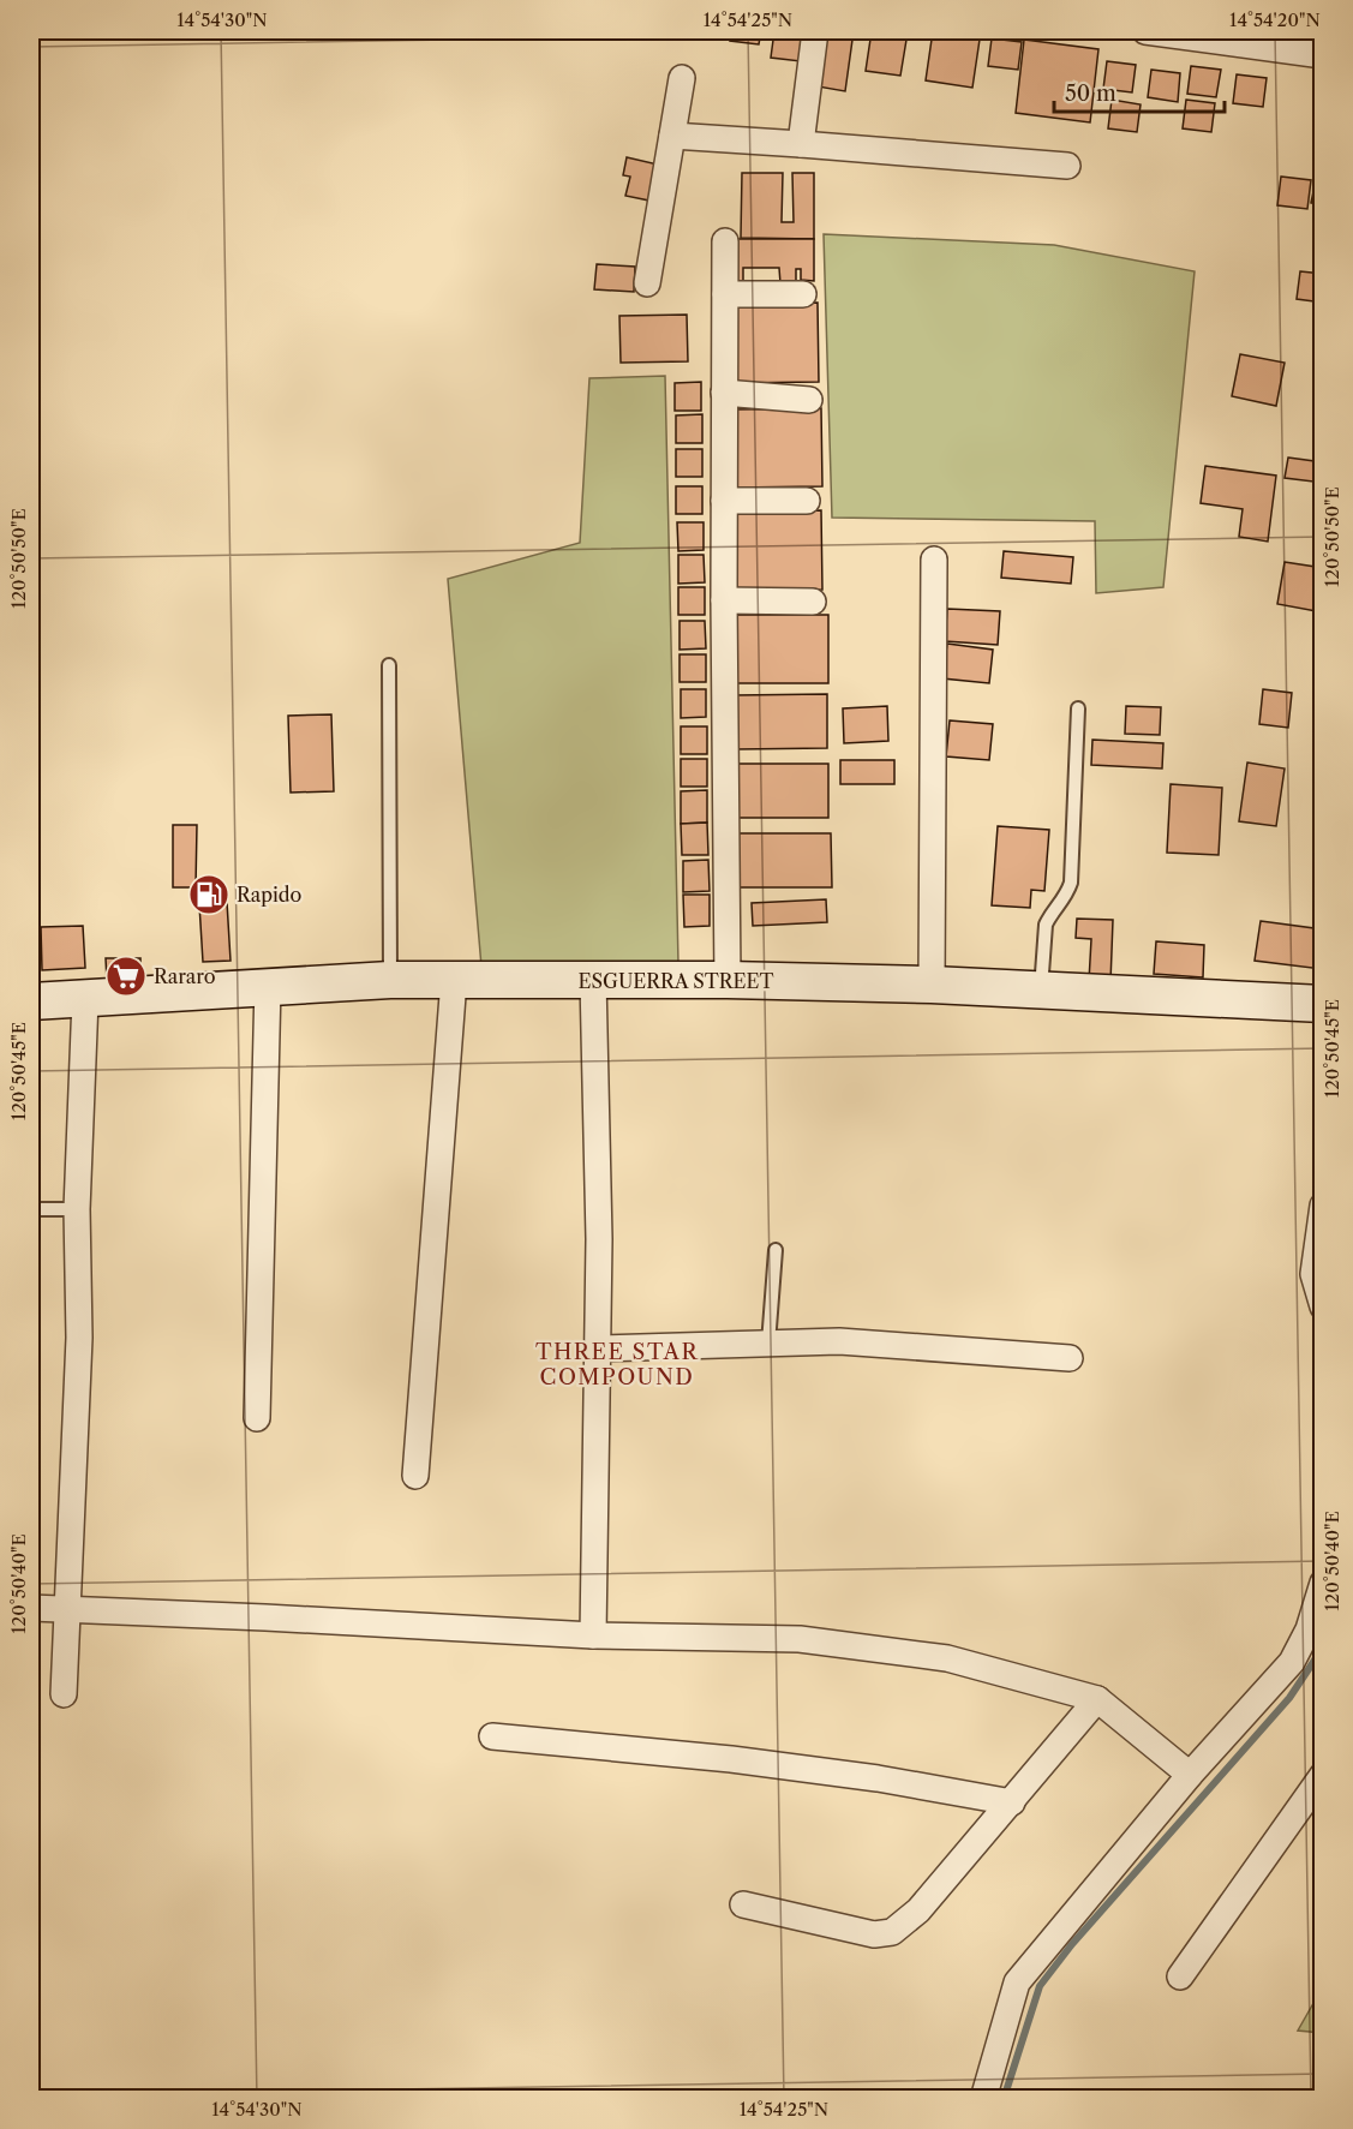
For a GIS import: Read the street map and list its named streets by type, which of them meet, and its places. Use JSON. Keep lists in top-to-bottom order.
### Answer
{
  "streets": {
    "main road": ["ESGUERRA STREET"]
  },
  "districts": ["THREE STAR COMPOUND"],
  "places": {
    "fuel station": ["Rapido"],
    "supermarket": ["Rararo"]
  },
  "scale_bar": "50 m",
  "coordinates": [
    "14°54'30\"N",
    "14°54'25\"N",
    "14°54'20\"N",
    "120°50'50\"E",
    "120°50'45\"E",
    "120°50'40\"E"
  ]
}
